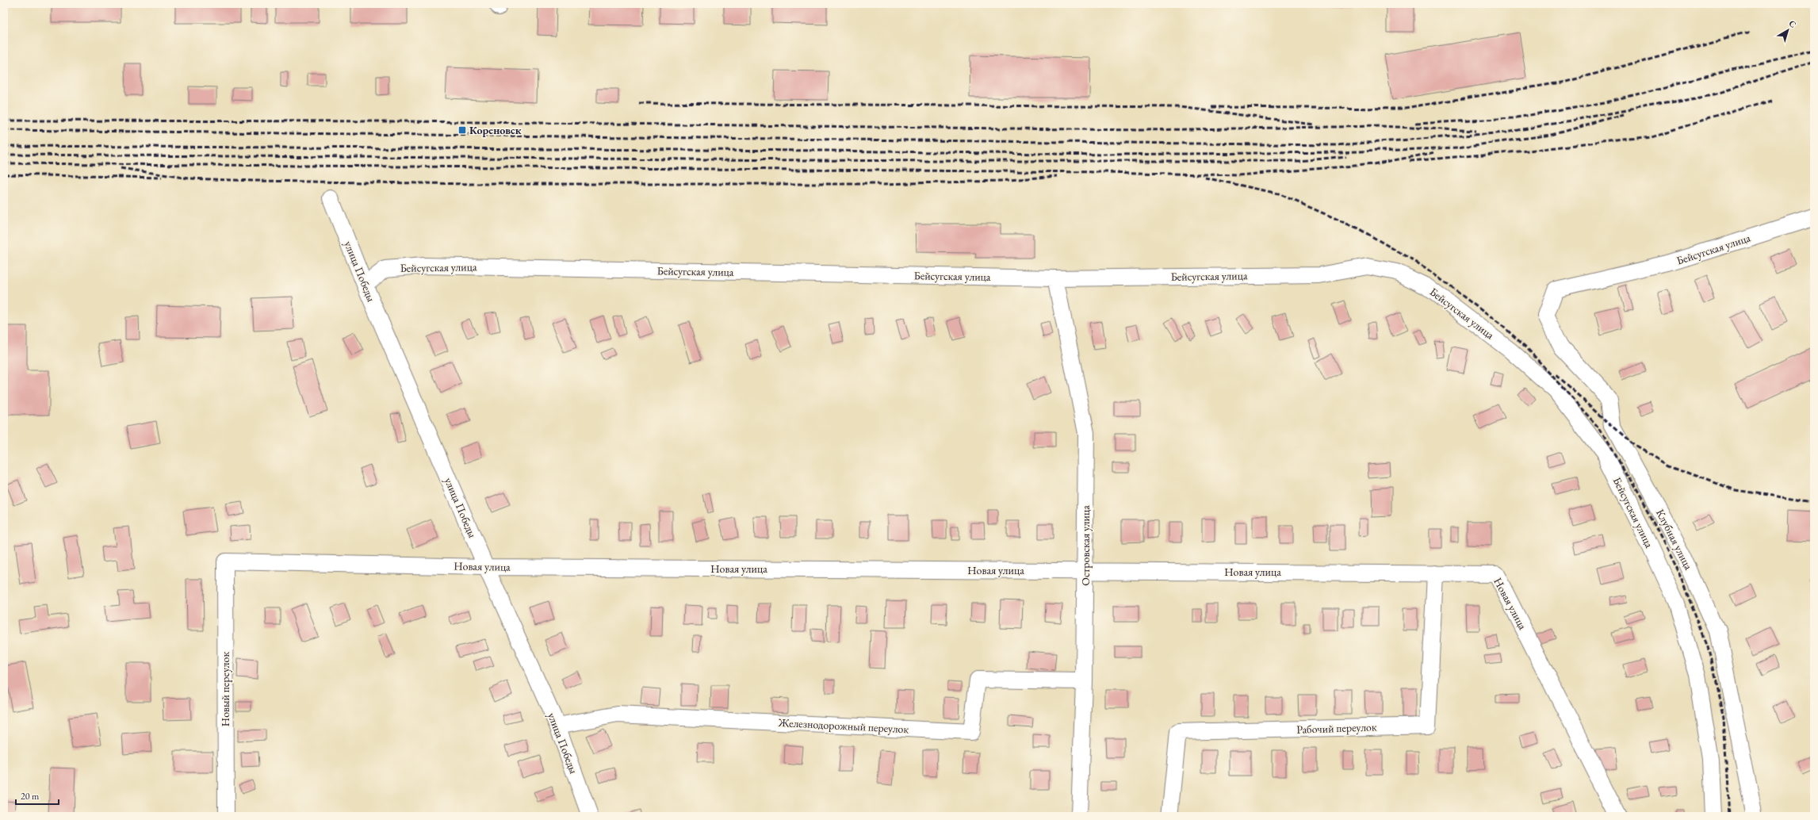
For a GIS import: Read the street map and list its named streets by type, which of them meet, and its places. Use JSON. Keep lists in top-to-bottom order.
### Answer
{
  "streets": {
    "street": [
      "Бейсугская улица",
      "улица Победы",
      "Клубная улица",
      "Островская улица",
      "Новая улица",
      "Новый переулок",
      "Железнодорожный переулок",
      "Рабочий переулок"
    ]
  },
  "crossings": [
    ["Бейсугская улица", "улица Победы"],
    ["Бейсугская улица", "Клубная улица"],
    ["Бейсугская улица", "Островская улица"],
    ["улица Победы", "Новая улица"],
    ["улица Победы", "Железнодорожный переулок"],
    ["Островская улица", "Новая улица"],
    ["Островская улица", "Железнодорожный переулок"],
    ["Новая улица", "Новый переулок"],
    ["Новая улица", "Рабочий переулок"]
  ],
  "places": {
    "transit": ["Кореновск"]
  },
  "scale_bar": "20 m",
  "north": "top right"
}
